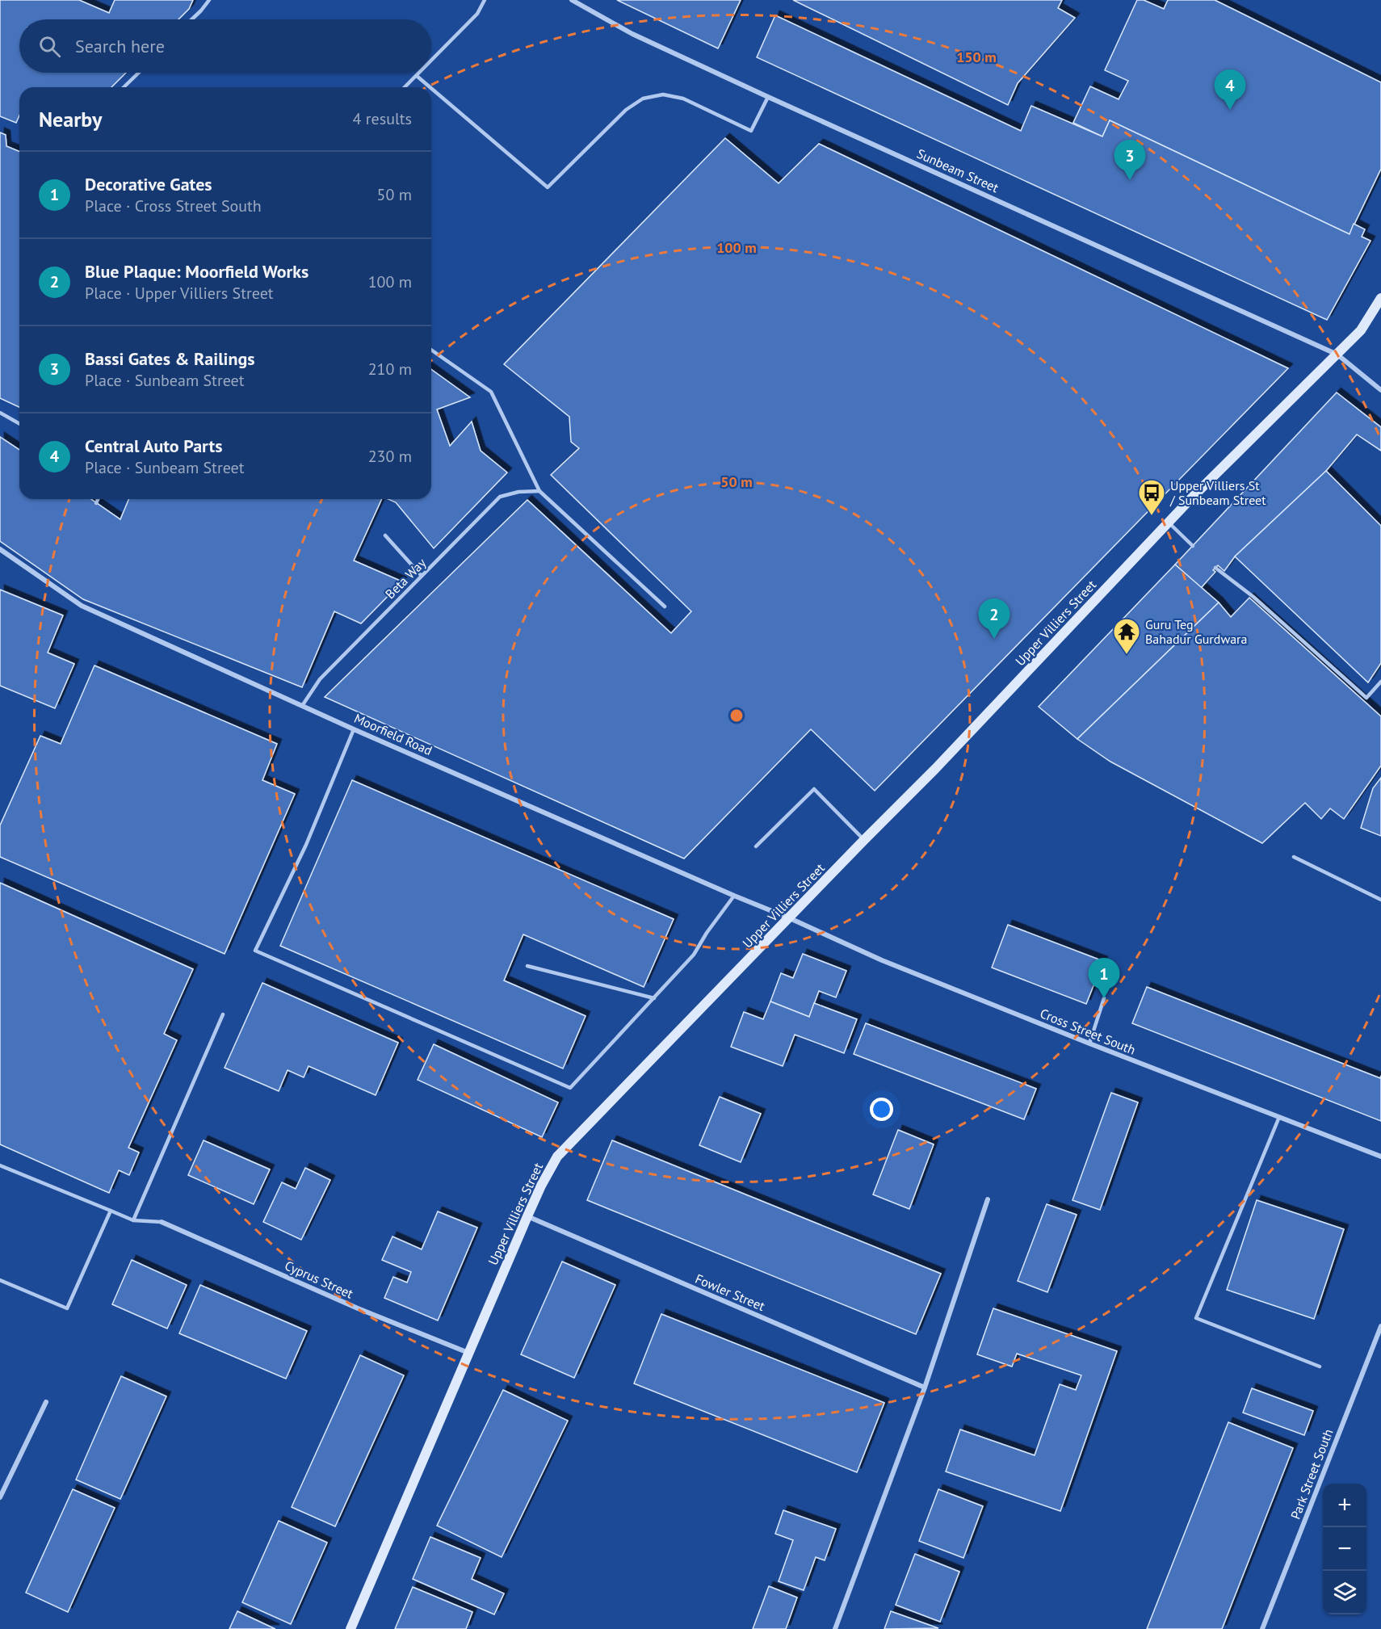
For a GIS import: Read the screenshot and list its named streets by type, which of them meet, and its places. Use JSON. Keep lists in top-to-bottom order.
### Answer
{
  "streets": {
    "street": [
      "Sunbeam Street",
      "Upper Villiers Street",
      "Moorfield Road",
      "Cross Street South",
      "Cyprus Street",
      "Fowler Street",
      "Park Street South"
    ],
    "lane": ["Beta Way"]
  },
  "crossings": [
    ["Sunbeam Street", "Upper Villiers Street"],
    ["Beta Way", "Moorfield Road"],
    ["Upper Villiers Street", "Moorfield Road"],
    ["Upper Villiers Street", "Cross Street South"],
    ["Upper Villiers Street", "Cyprus Street"],
    ["Upper Villiers Street", "Fowler Street"],
    ["Moorfield Road", "Cross Street South"]
  ],
  "places": {
    "bus stop": ["Upper Villiers St / Sunbeam Street"],
    "temple": ["Guru Teg Bahadur Gurdwara"]
  },
  "page": {
    "search": "Search here",
    "pins": [
      "4",
      "3",
      "2",
      "1"
    ],
    "heading": ["Nearby", "4 results"],
    "list": [
      {
        "mark": "1",
        "name": "Decorative Gates",
        "note": "Place · Cross Street South",
        "value": "50 m"
      },
      {
        "mark": "2",
        "name": "Blue Plaque: Moorfield Works",
        "note": "Place · Upper Villiers Street",
        "value": "100 m"
      },
      {
        "mark": "3",
        "name": "Bassi Gates & Railings",
        "note": "Place · Sunbeam Street",
        "value": "210 m"
      },
      {
        "mark": "4",
        "name": "Central Auto Parts",
        "note": "Place · Sunbeam Street",
        "value": "230 m"
      }
    ],
    "map_buttons": ["+", "−"]
  },
  "rings": ["150 m", "100 m", "50 m"]
}
